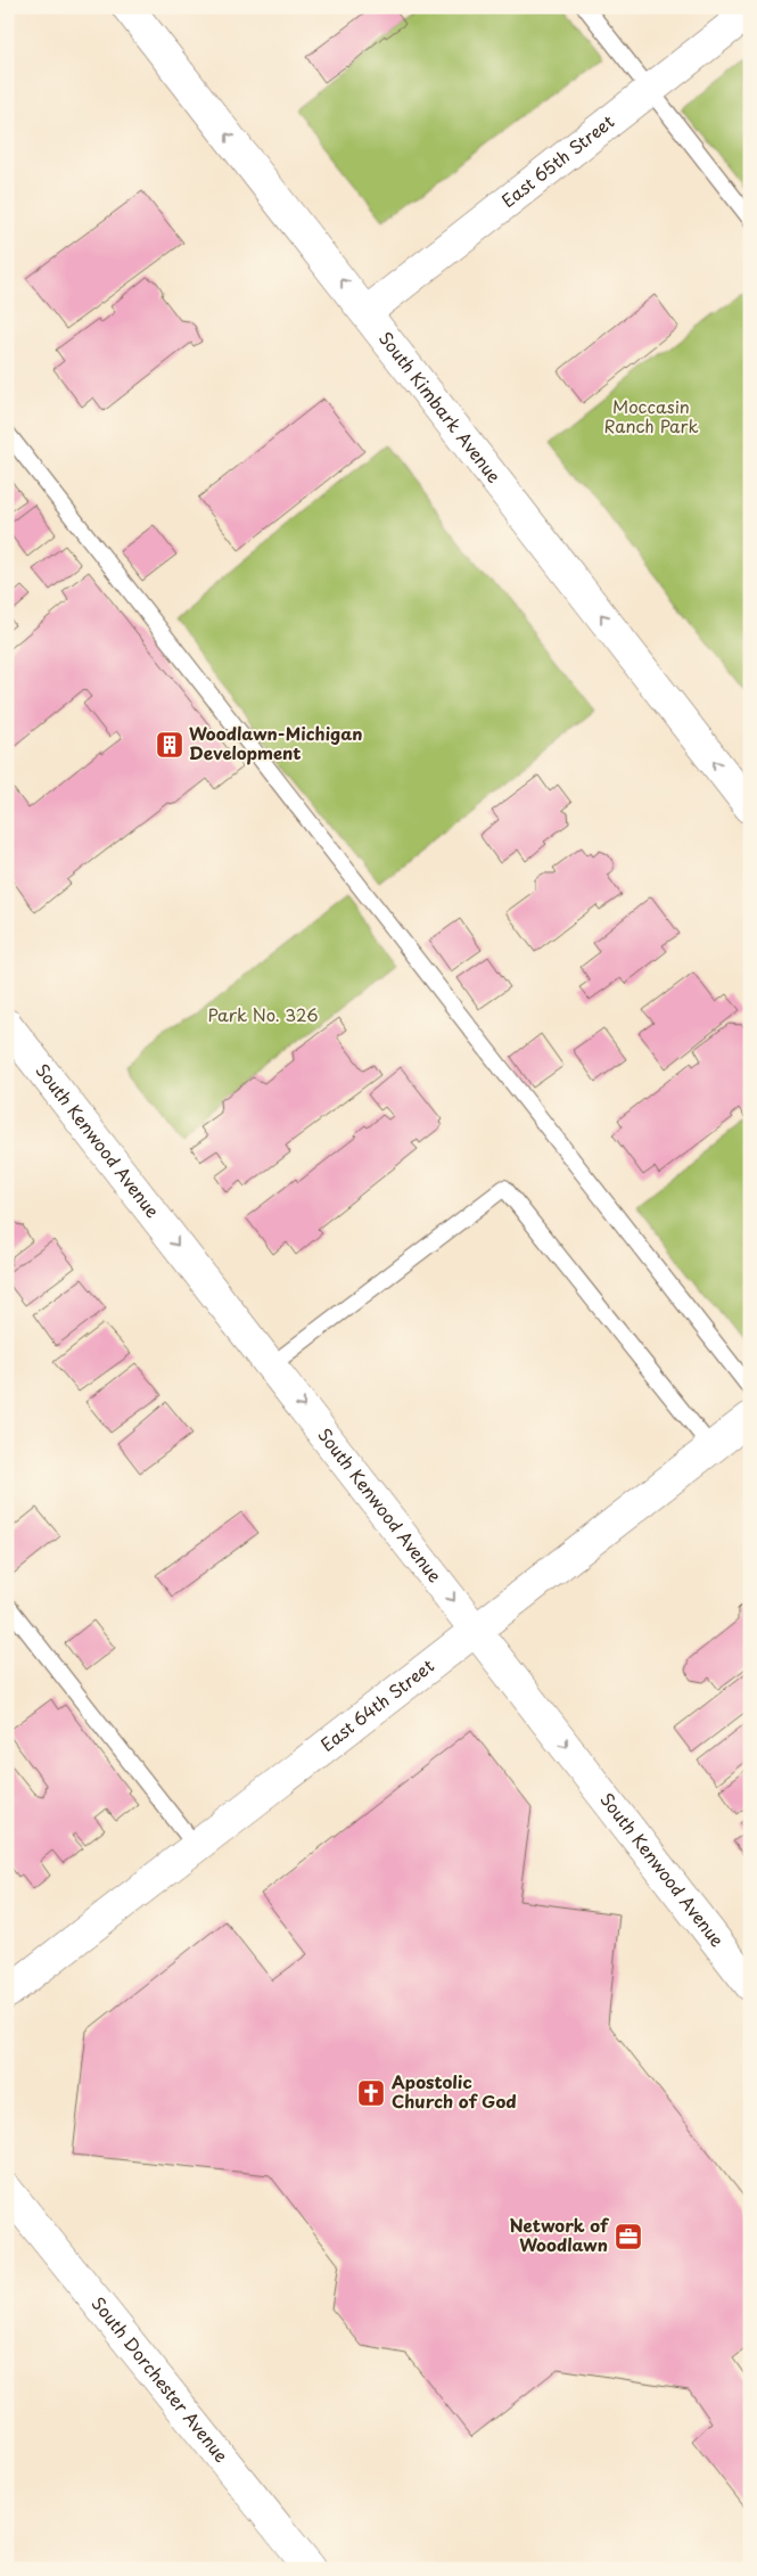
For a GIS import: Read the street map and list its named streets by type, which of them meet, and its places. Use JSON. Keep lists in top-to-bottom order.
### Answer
{
  "streets": {
    "street": [
      "East 65th Street",
      "South Kimbark Avenue",
      "South Kenwood Avenue",
      "East 64th Street",
      "South Dorchester Avenue"
    ]
  },
  "crossings": [
    ["East 65th Street", "South Kimbark Avenue"],
    ["South Kenwood Avenue", "East 64th Street"]
  ],
  "one_way": ["South Kimbark Avenue", "South Kenwood Avenue"],
  "parks": ["Moccasin Ranch Park", "Park No. 326"],
  "places": {
    "building": ["Woodlawn-Michigan Development"],
    "church": ["Apostolic Church of God"],
    "office": ["Network of Woodlawn"]
  }
}
